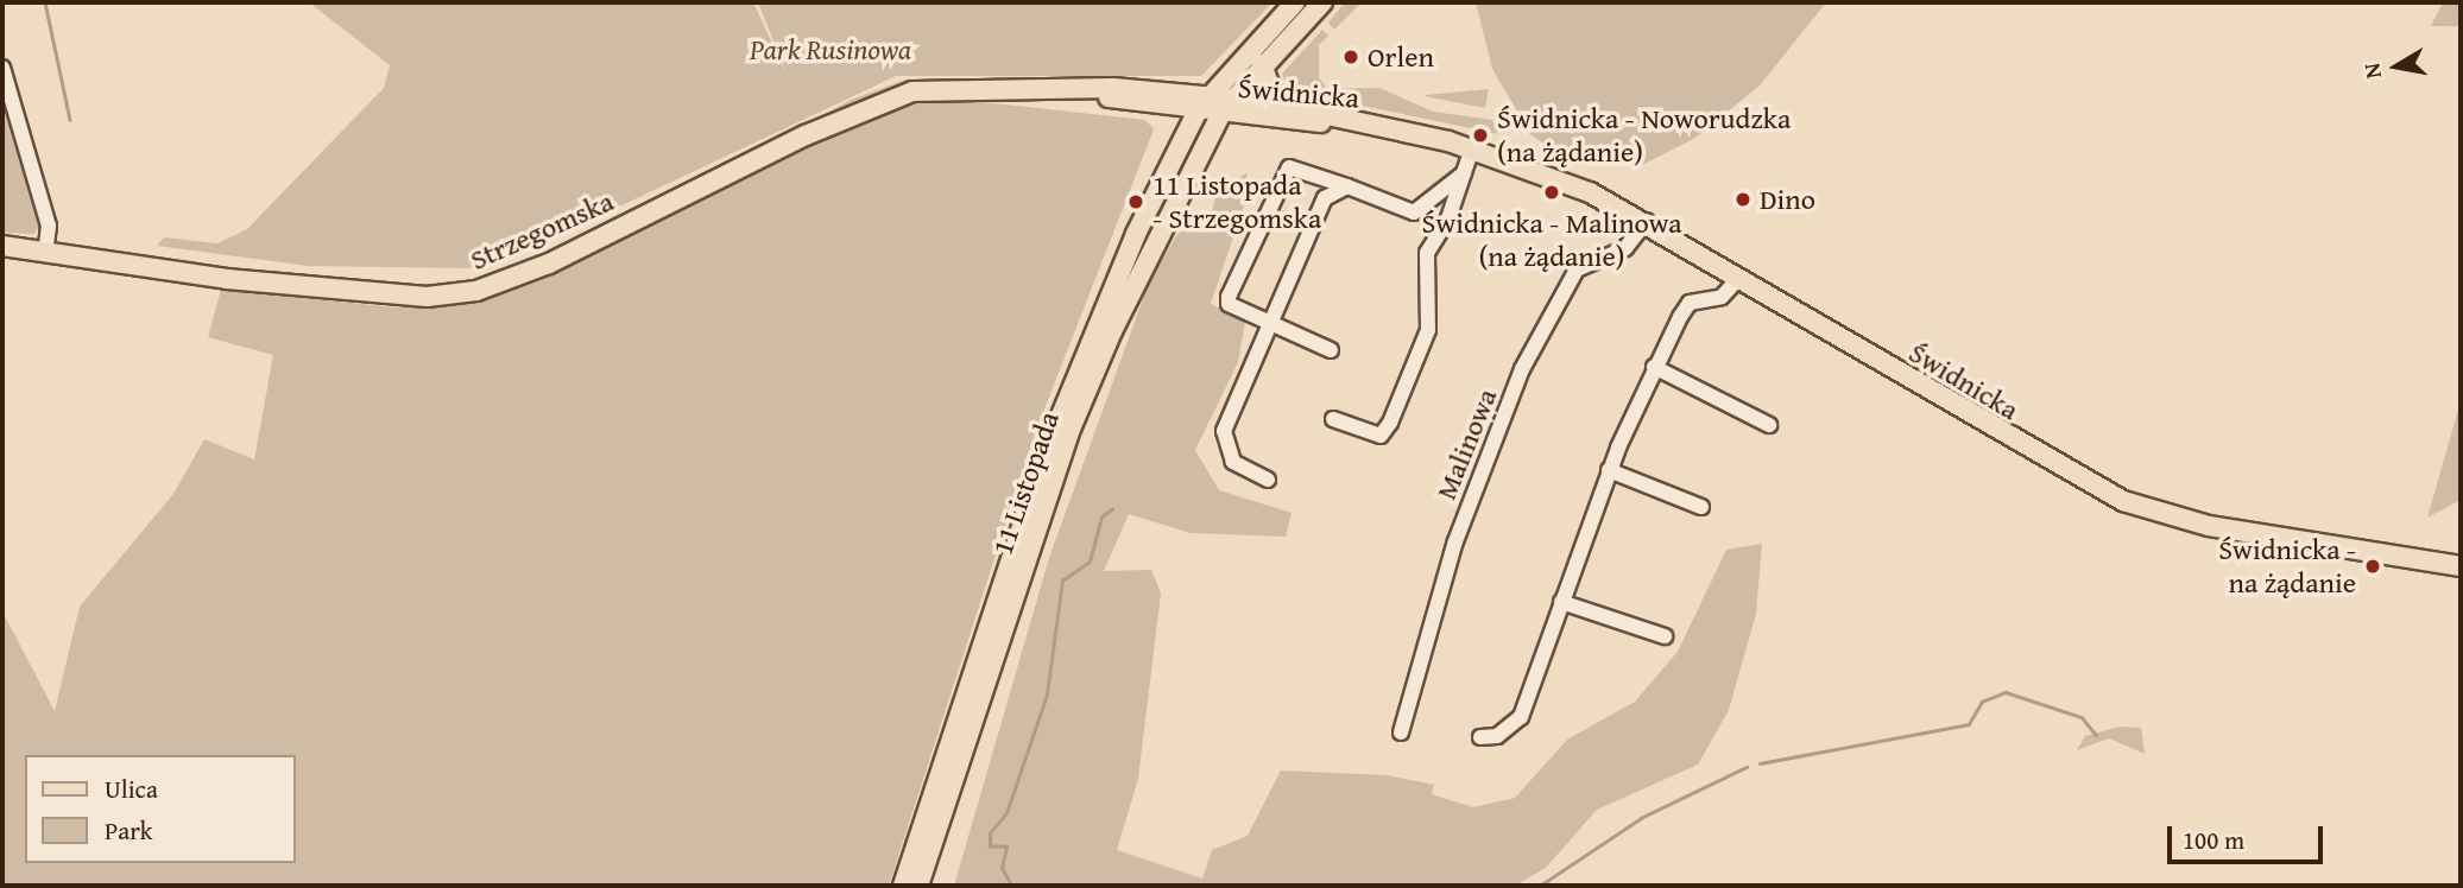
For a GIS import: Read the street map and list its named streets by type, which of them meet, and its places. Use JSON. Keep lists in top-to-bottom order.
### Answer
{
  "streets": {
    "main road": ["Świdnicka", "Strzegomska", "11 Listopada"],
    "street": ["Malinowa"]
  },
  "crossings": [
    ["Świdnicka", "Strzegomska"],
    ["Świdnicka", "Malinowa"],
    ["Świdnicka", "11 Listopada"],
    ["Strzegomska", "11 Listopada"]
  ],
  "parks": ["Park Rusinowa"],
  "places": [
    "Orlen",
    "Świdnicka - Noworudzka (na żądanie)",
    "Świdnicka - Malinowa (na żądanie)",
    "Dino",
    "11 Listopada - Strzegomska",
    "Świdnicka - na żądanie"
  ],
  "legend": ["Ulica", "Park"],
  "scale_bar": "100 m",
  "north": "left"
}
